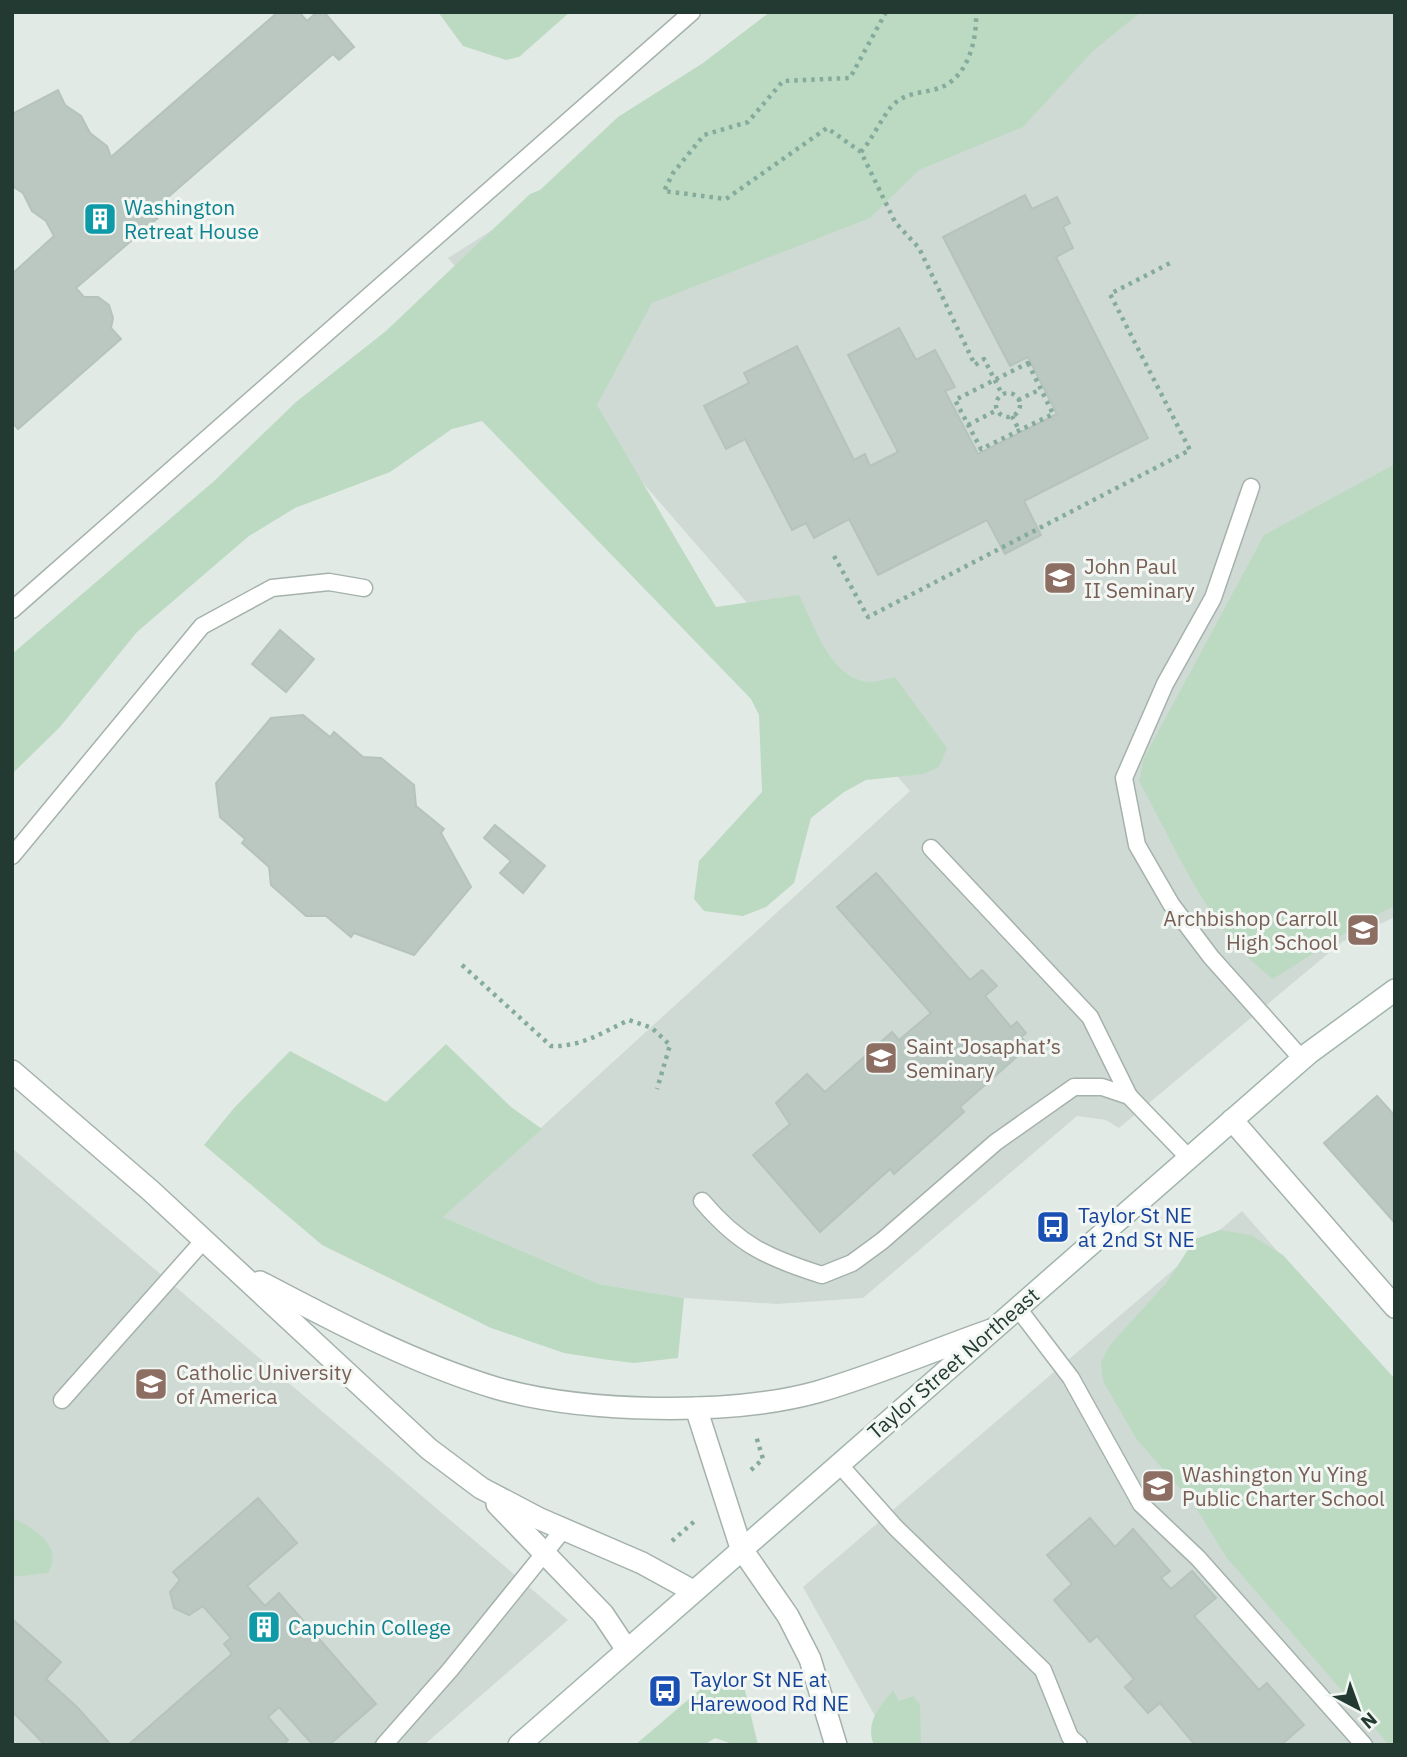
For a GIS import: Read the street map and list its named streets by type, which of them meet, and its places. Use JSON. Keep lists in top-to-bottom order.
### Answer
{
  "streets": {
    "street": ["Taylor Street Northeast"]
  },
  "places": {
    "building": ["Washington Retreat House", "Capuchin College"],
    "school or university": [
      "John Paul II Seminary",
      "Archbishop Carroll High School",
      "Saint Josaphat’s Seminary",
      "Catholic University of America",
      "Washington Yu Ying Public Charter School"
    ],
    "bus stop": ["Taylor St NE at 2nd St NE", "Taylor St NE at Harewood Rd NE"]
  },
  "north": "bottom right"
}
